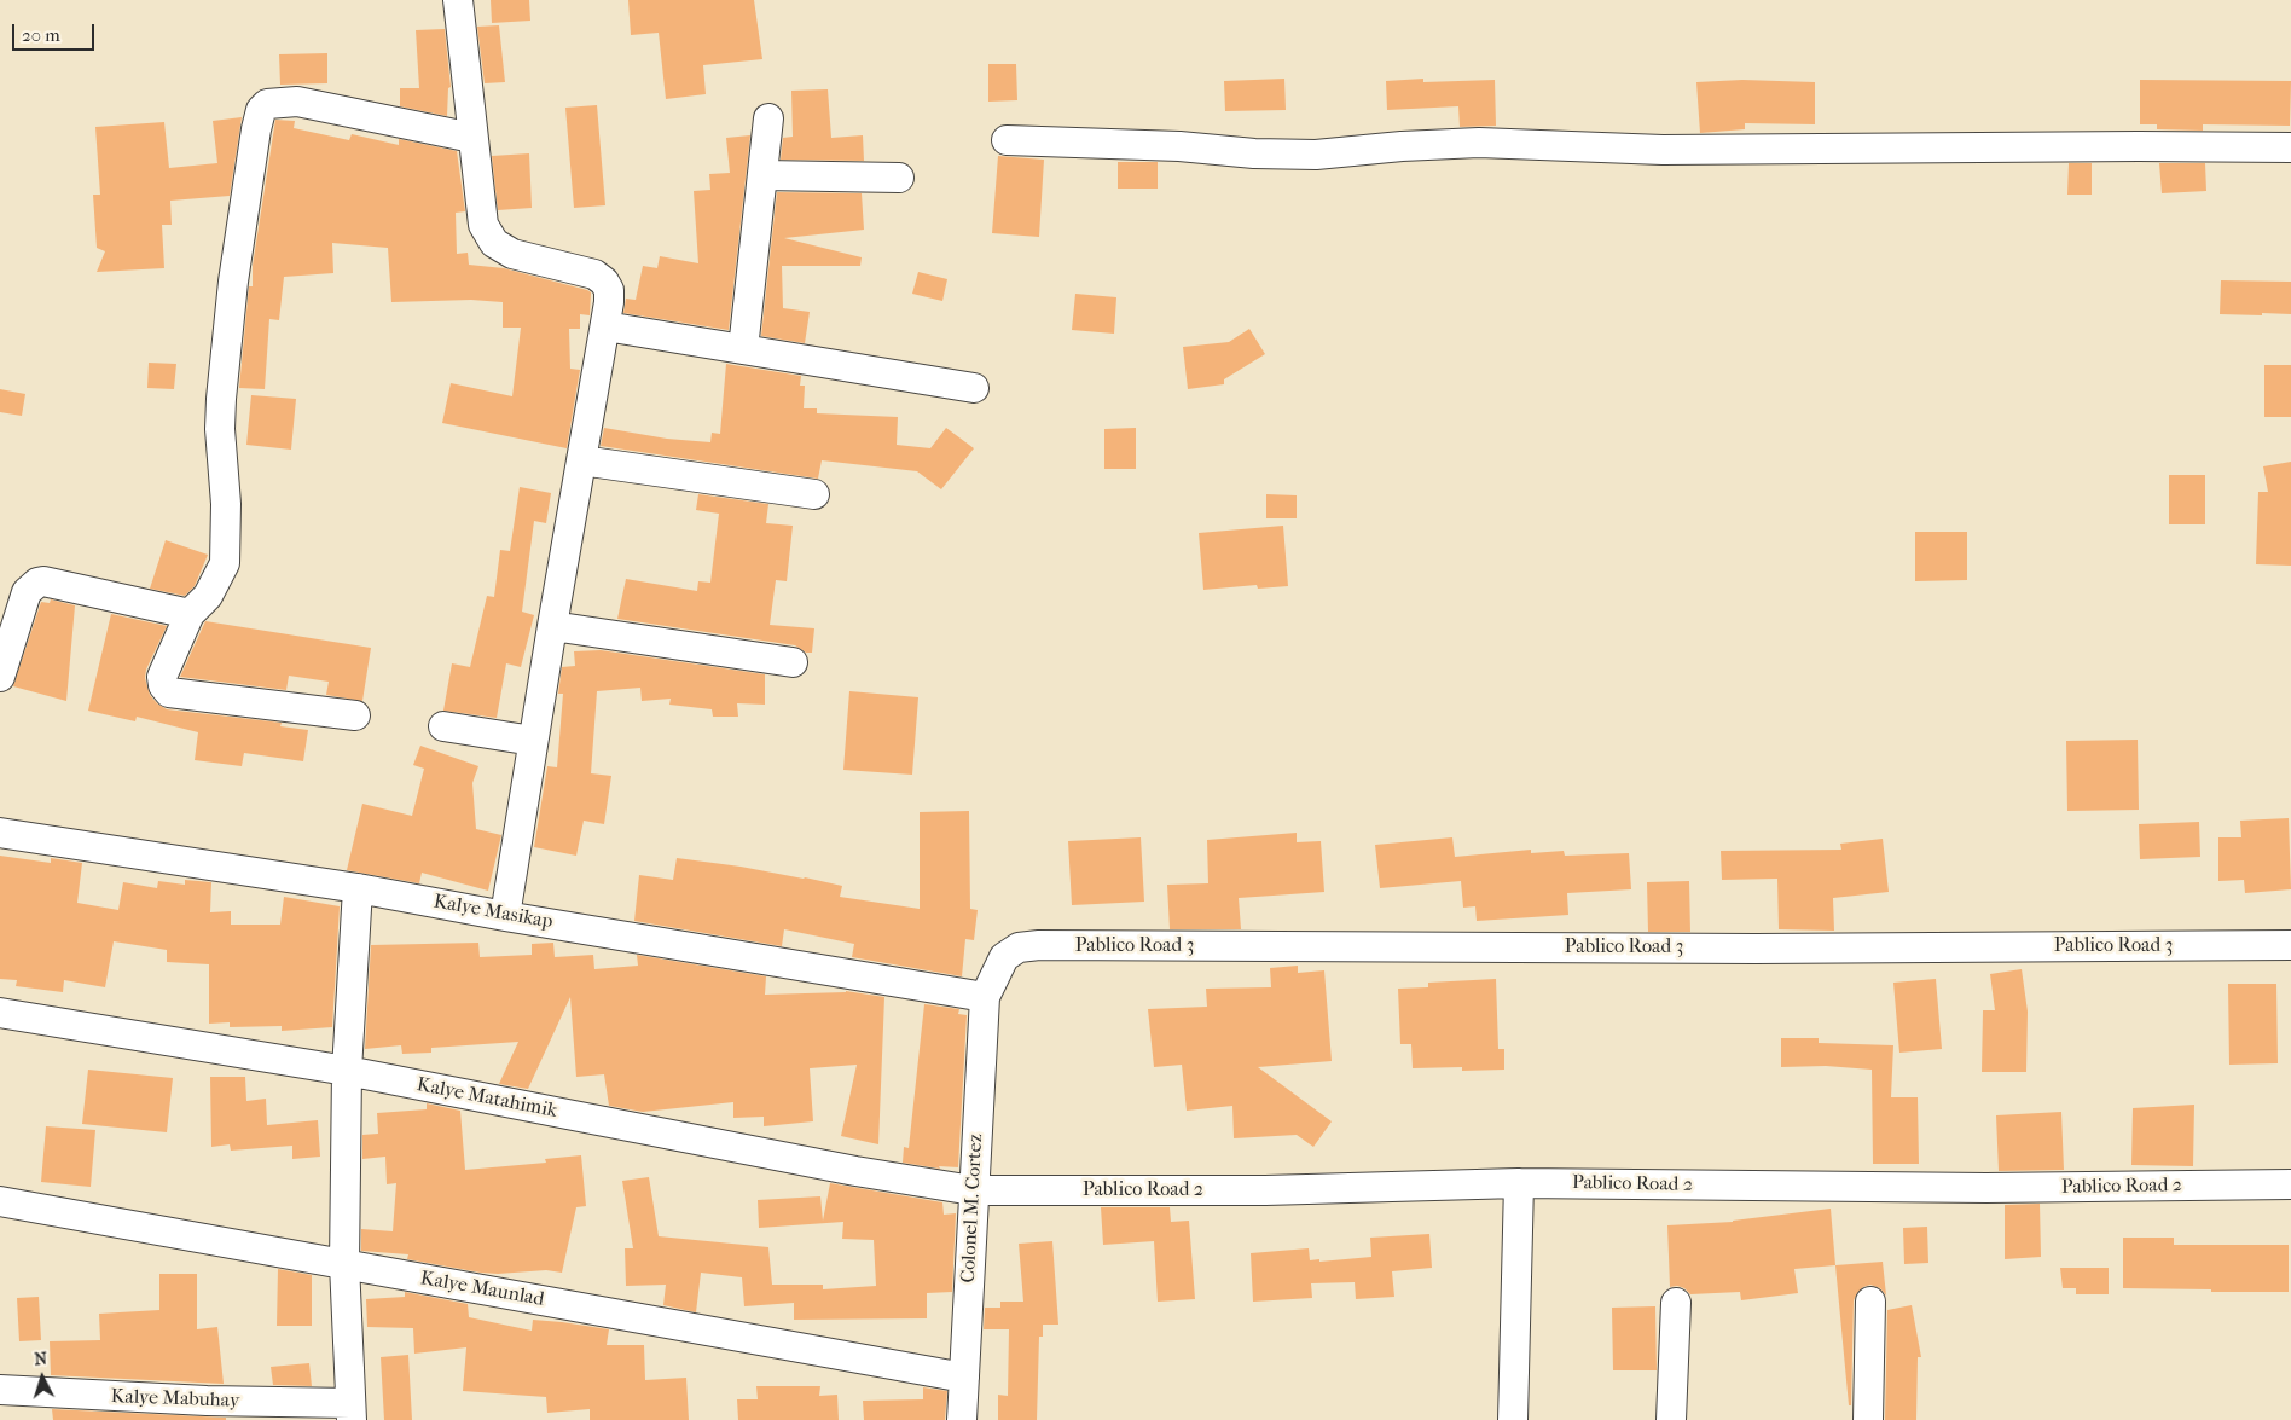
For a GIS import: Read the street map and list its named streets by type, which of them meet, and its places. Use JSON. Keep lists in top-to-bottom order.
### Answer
{
  "streets": {
    "street": [
      "Kalye Masikap",
      "Pablico Road 3",
      "Kalye Matahimik",
      "Pablico Road 2",
      "Colonel M. Cortez",
      "Kalye Maunlad",
      "Kalye Mabuhay"
    ]
  },
  "crossings": [
    ["Kalye Masikap", "Pablico Road 3"],
    ["Kalye Masikap", "Colonel M. Cortez"],
    ["Pablico Road 3", "Colonel M. Cortez"],
    ["Kalye Matahimik", "Pablico Road 2"],
    ["Kalye Matahimik", "Colonel M. Cortez"],
    ["Pablico Road 2", "Colonel M. Cortez"],
    ["Colonel M. Cortez", "Kalye Maunlad"]
  ],
  "scale_bar": "20 m",
  "north": "top"
}
